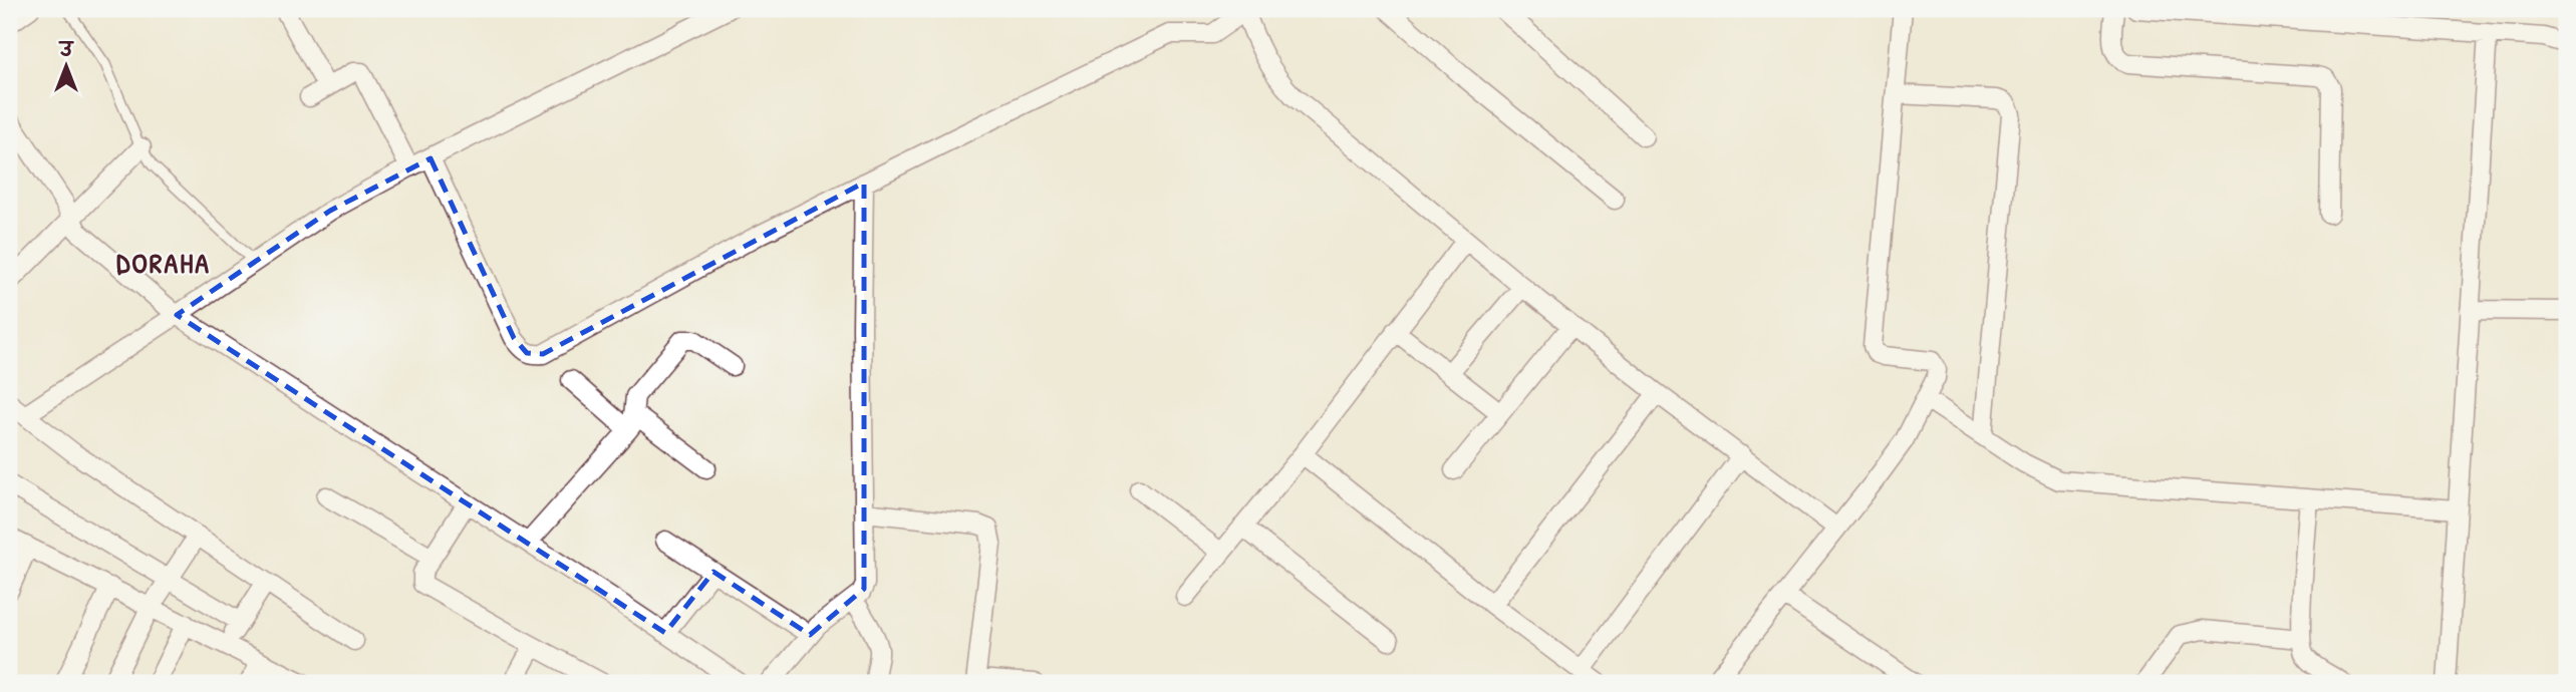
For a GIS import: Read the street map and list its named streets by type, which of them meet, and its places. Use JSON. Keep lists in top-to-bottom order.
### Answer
{
  "districts": ["DORAHA"],
  "north": "top"
}
